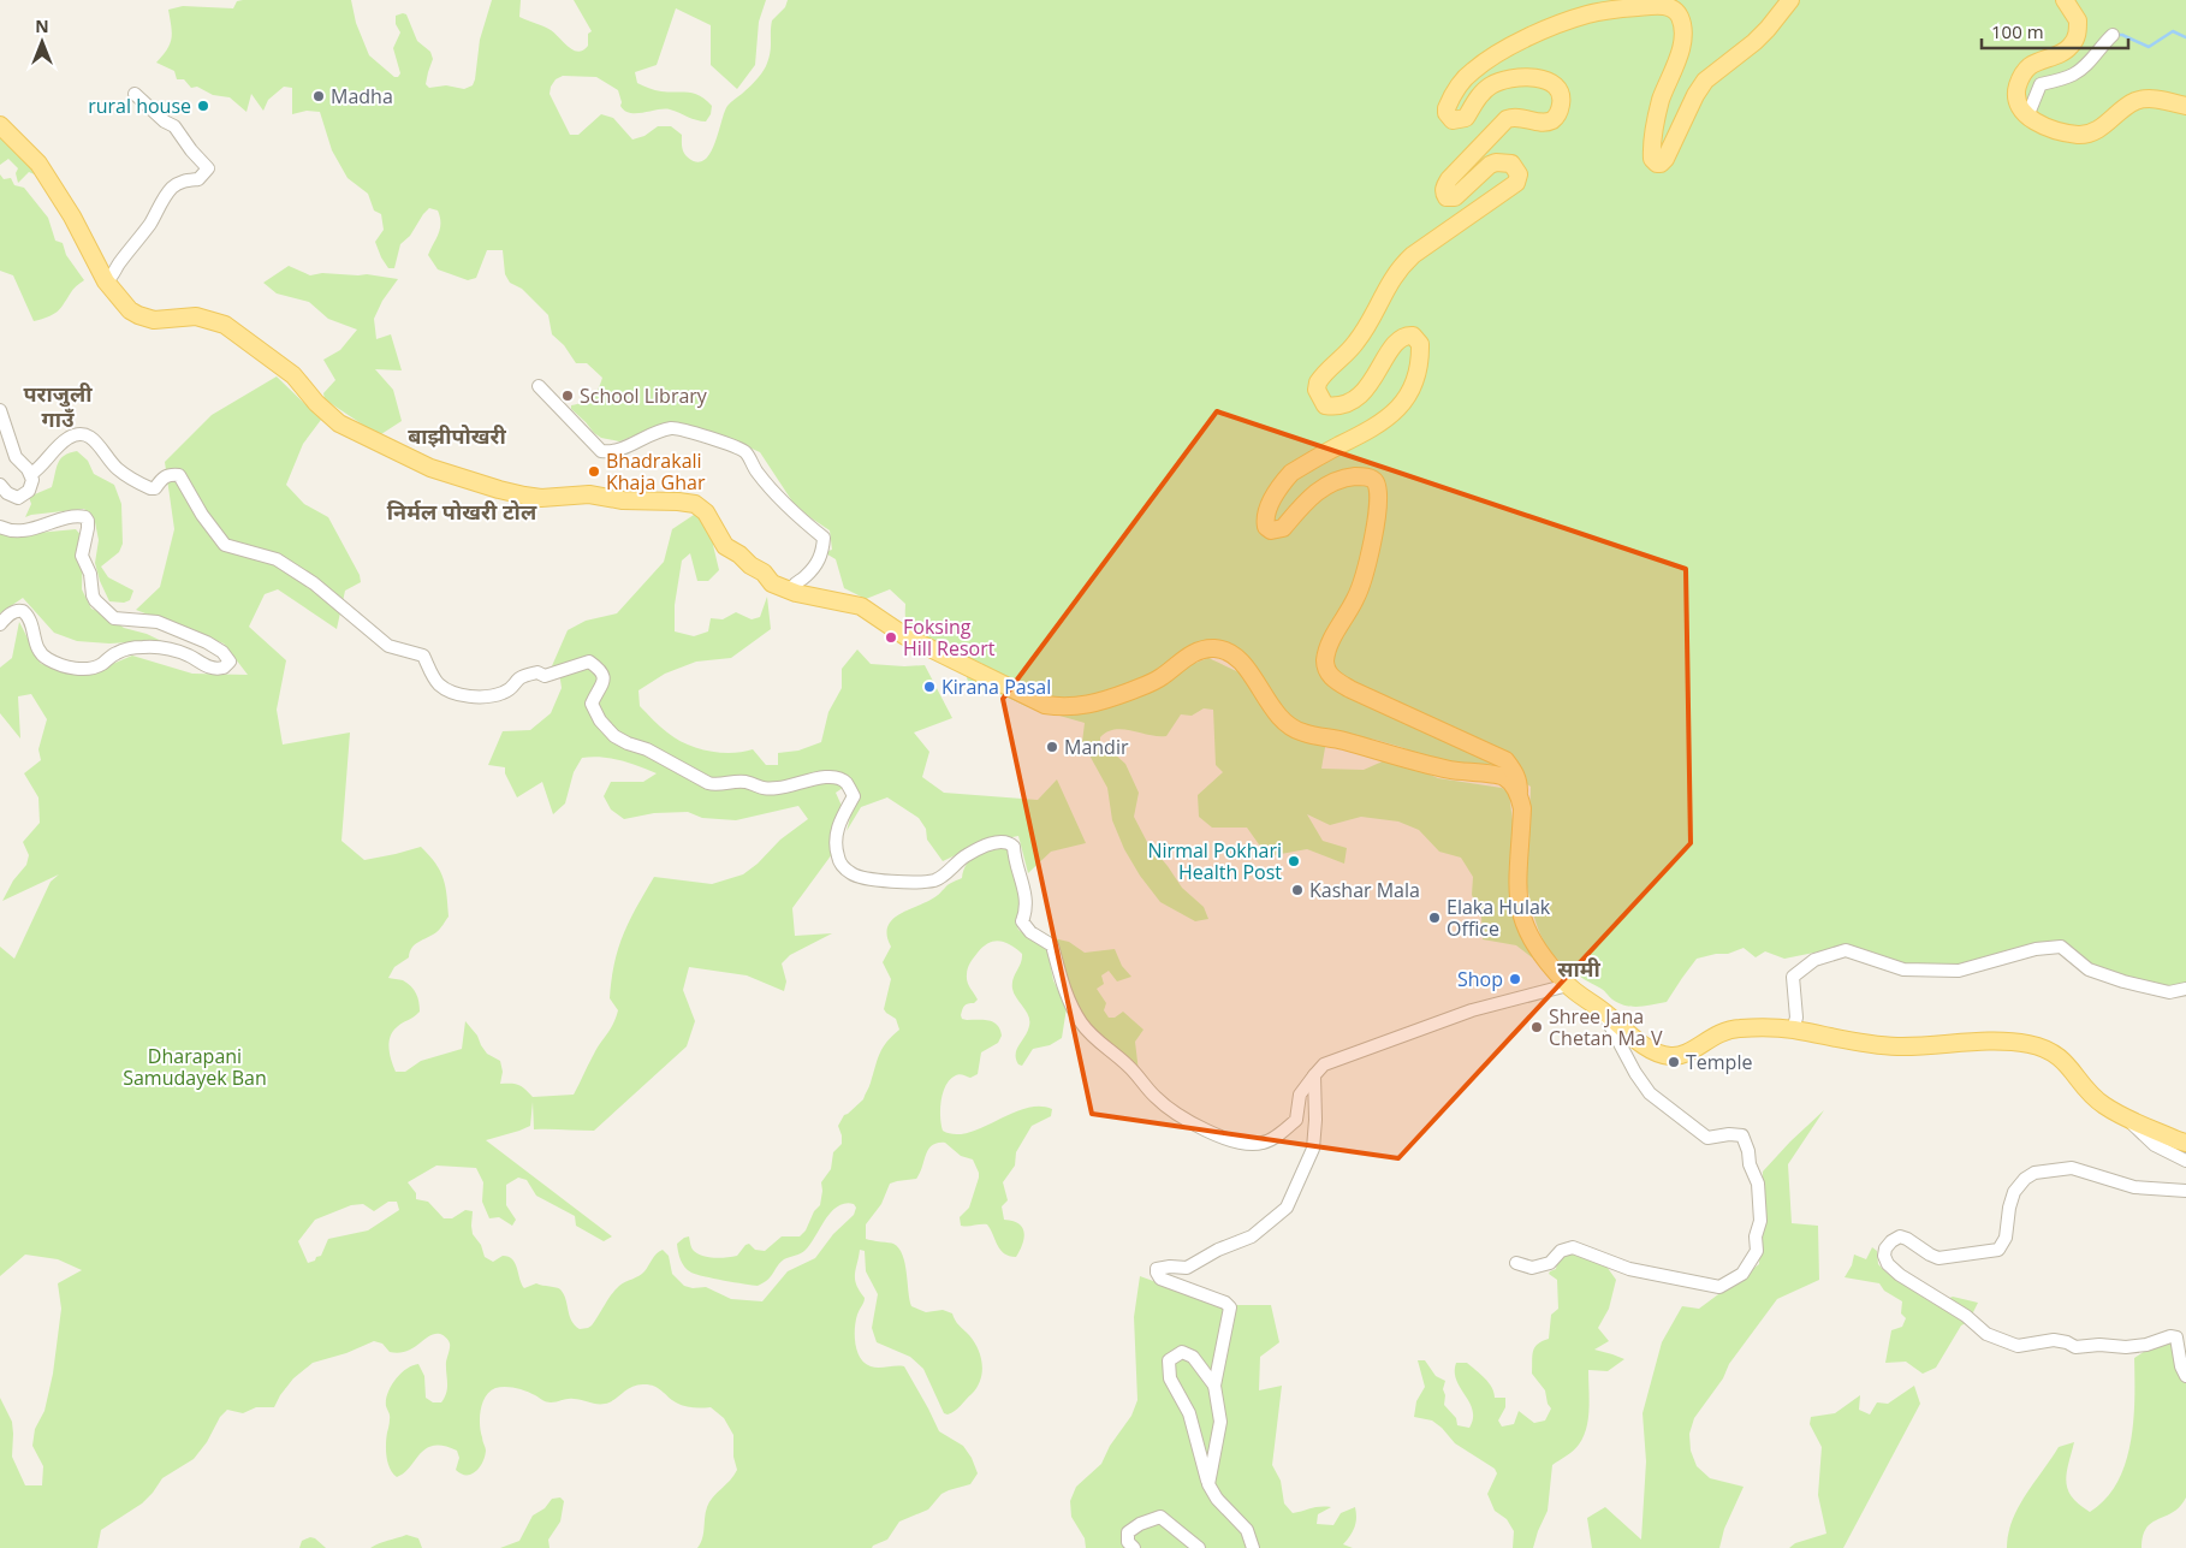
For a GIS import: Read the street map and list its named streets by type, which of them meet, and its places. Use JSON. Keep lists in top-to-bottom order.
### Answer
{
  "districts": [
    "पराजुली गाउँ",
    "बाझीपोखरी",
    "निर्मल पोखरी टोल",
    "सामी"
  ],
  "parks": ["Dharapani Samudayek Ban"],
  "places": [
    "Madha",
    "rural house",
    "School Library",
    "Bhadrakali Khaja Ghar",
    "Foksing Hill Resort",
    "Kirana Pasal",
    "Mandir",
    "Nirmal Pokhari Health Post",
    "Kashar Mala",
    "Elaka Hulak Office",
    "Shop",
    "Shree Jana Chetan Ma V",
    "Temple"
  ],
  "scale_bar": "100 m",
  "north": "top"
}
